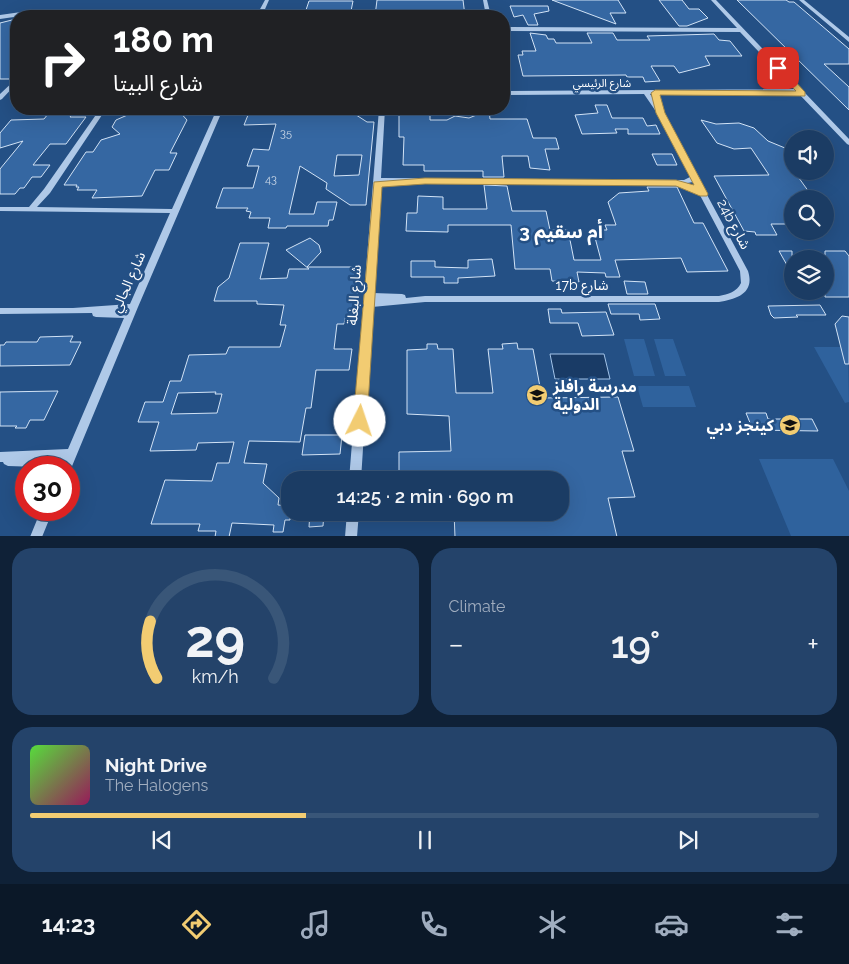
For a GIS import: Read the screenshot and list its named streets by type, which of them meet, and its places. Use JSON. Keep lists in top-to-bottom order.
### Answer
{
  "streets": {
    "street": [
      "شارع الرئيسي",
      "24b شارع",
      "شارع الجالي",
      "17b شارع",
      "شارع البغلة"
    ]
  },
  "crossings": [
    ["شارع الرئيسي", "24b شارع"],
    ["24b شارع", "17b شارع"],
    ["17b شارع", "شارع البغلة"]
  ],
  "districts": ["أم سقيم 3"],
  "places": {
    "school or university": ["مدرسة رافلز الدولية", "كينجز دبي"]
  },
  "house_numbers": ["35", "43"],
  "page": {
    "turn": ["180 m", "شارع البيتا"],
    "limit": "30",
    "trip": "14:25 · 2 min · 690 m",
    "tile": "Climate",
    "heat": ["−", "19°", "+"],
    "song": ["Night Drive", "The Halogens"],
    "tabs": "14:23",
    "gauge": ["29", "km/h"]
  }
}
